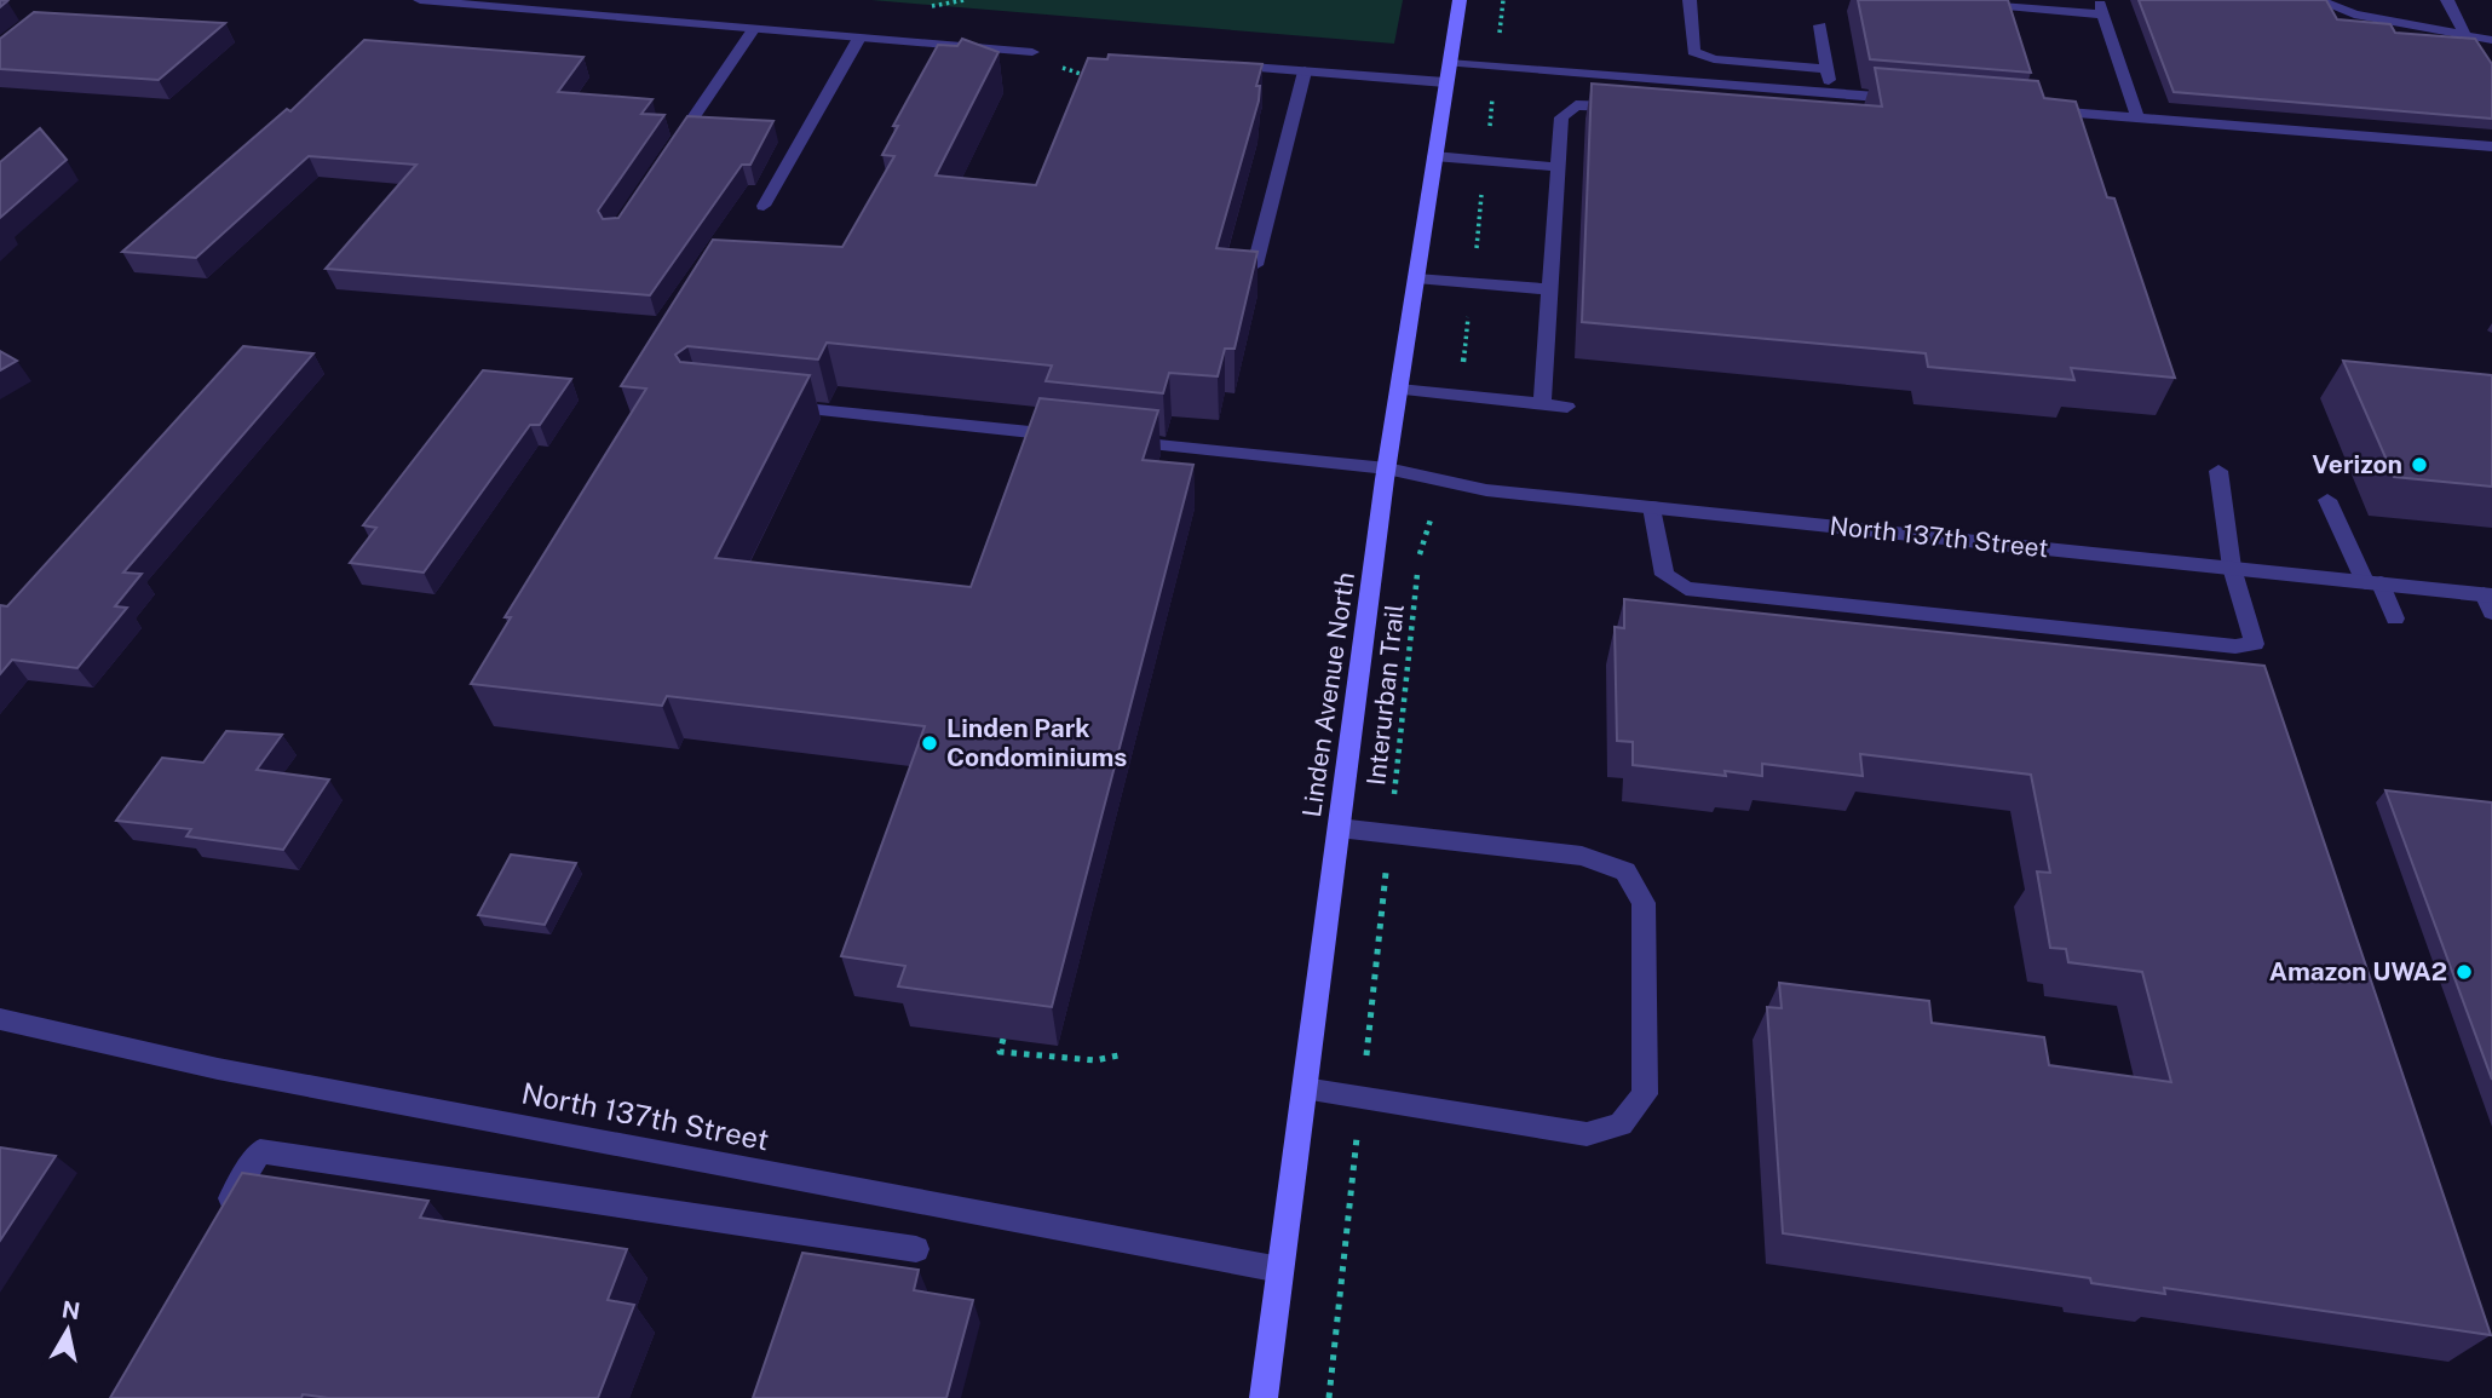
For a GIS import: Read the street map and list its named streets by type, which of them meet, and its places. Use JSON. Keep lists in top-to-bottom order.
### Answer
{
  "streets": {
    "street": ["North 137th Street", "Linden Avenue North"],
    "path": ["Interurban Trail"]
  },
  "crossings": [
    ["North 137th Street", "Linden Avenue North"],
    ["North 137th Street", "Interurban Trail"]
  ],
  "places": ["Verizon", "Linden Park Condominiums", "Amazon UWA2"],
  "north": "top"
}
